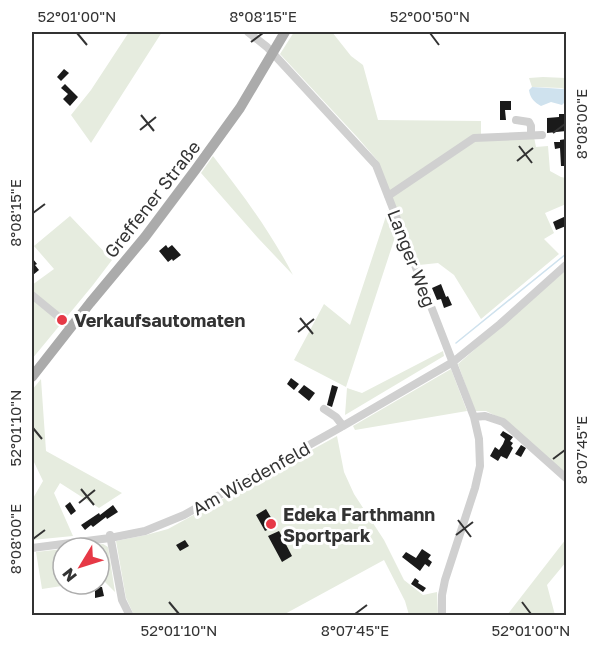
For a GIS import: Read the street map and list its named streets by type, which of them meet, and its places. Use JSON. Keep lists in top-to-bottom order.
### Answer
{
  "streets": {
    "main road": ["Greffener Straße"],
    "street": ["Langer Weg", "Am Wiedenfeld"]
  },
  "crossings": [
    ["Greffener Straße", "Langer Weg"],
    ["Langer Weg", "Am Wiedenfeld"]
  ],
  "places": ["Verkaufsautomaten", "Edeka Farthmann Sportpark"],
  "north": "bottom left",
  "coordinates": [
    "52°01'00\"N",
    "8°08'15\"E",
    "52°00'50\"N",
    "8°08'00\"E",
    "52°01'10\"N",
    "8°07'45\"E"
  ]
}
